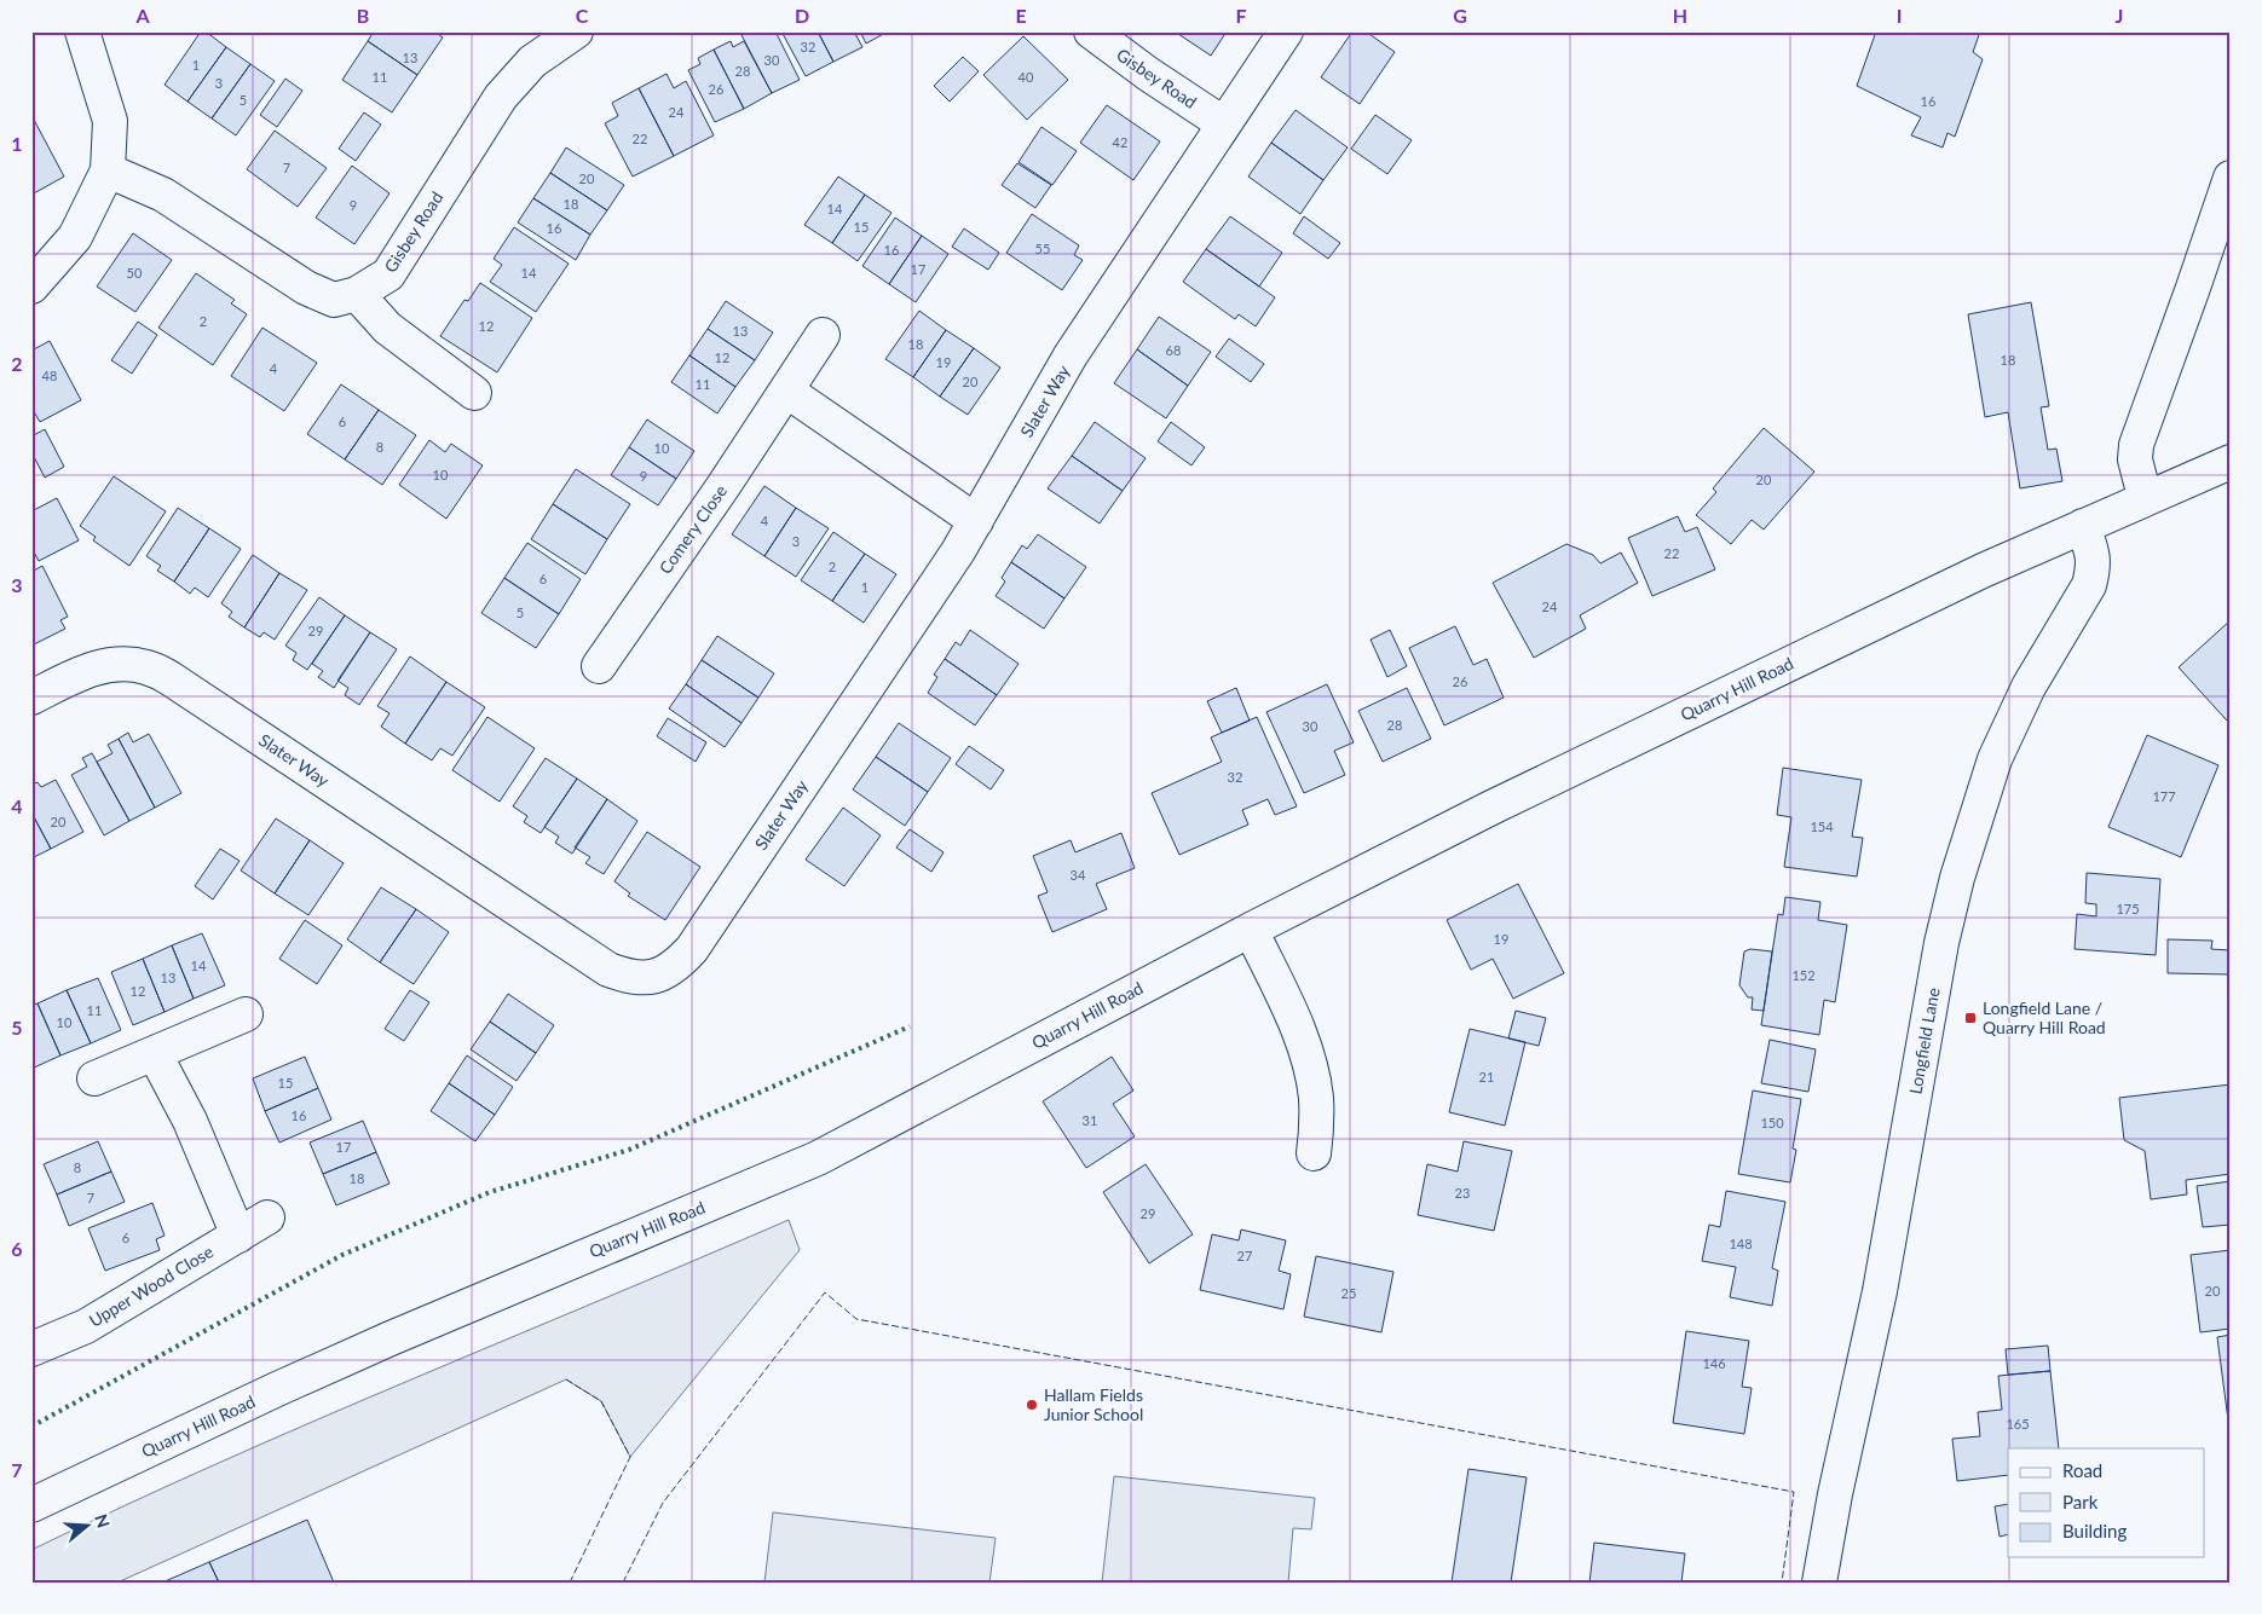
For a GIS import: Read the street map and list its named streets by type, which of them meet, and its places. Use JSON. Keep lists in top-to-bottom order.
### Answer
{
  "streets": {
    "street": [
      "Gisbey Road",
      "Slater Way",
      "Comery Close",
      "Quarry Hill Road",
      "Longfield Lane",
      "Upper Wood Close"
    ]
  },
  "crossings": [
    ["Gisbey Road", "Slater Way"],
    ["Quarry Hill Road", "Longfield Lane"]
  ],
  "places": {
    "transit": ["Longfield Lane / Quarry Hill Road"],
    "other": ["Hallam Fields Junior School"]
  },
  "house_numbers": [
    "32",
    "13",
    "30",
    "1",
    "28",
    "11",
    "40",
    "3",
    "26",
    "5",
    "16",
    "24",
    "22",
    "42",
    "7",
    "20",
    "18",
    "9",
    "14",
    "15",
    "16",
    "55",
    "16",
    "17",
    "50",
    "14",
    "2",
    "12",
    "13",
    "18",
    "68",
    "12",
    "18",
    "19",
    "4",
    "48",
    "20",
    "11",
    "6",
    "8",
    "10",
    "10",
    "9",
    "20",
    "4",
    "3",
    "22",
    "2",
    "6",
    "1",
    "24",
    "5",
    "29",
    "26",
    "28",
    "30",
    "32",
    "177",
    "20",
    "154",
    "34",
    "175",
    "19",
    "14",
    "152",
    "13",
    "12",
    "11",
    "10",
    "21",
    "15",
    "16",
    "31",
    "150",
    "17",
    "8",
    "18",
    "23",
    "7",
    "29",
    "6",
    "148",
    "27",
    "20",
    "25",
    "146",
    "165"
  ],
  "legend": ["Road", "Park", "Building"],
  "north": "right",
  "grid": {
    "columns": [
      "A",
      "B",
      "C",
      "D",
      "E",
      "F",
      "G",
      "H",
      "I",
      "J"
    ],
    "rows": [
      "1",
      "2",
      "3",
      "4",
      "5",
      "6",
      "7"
    ]
  }
}
